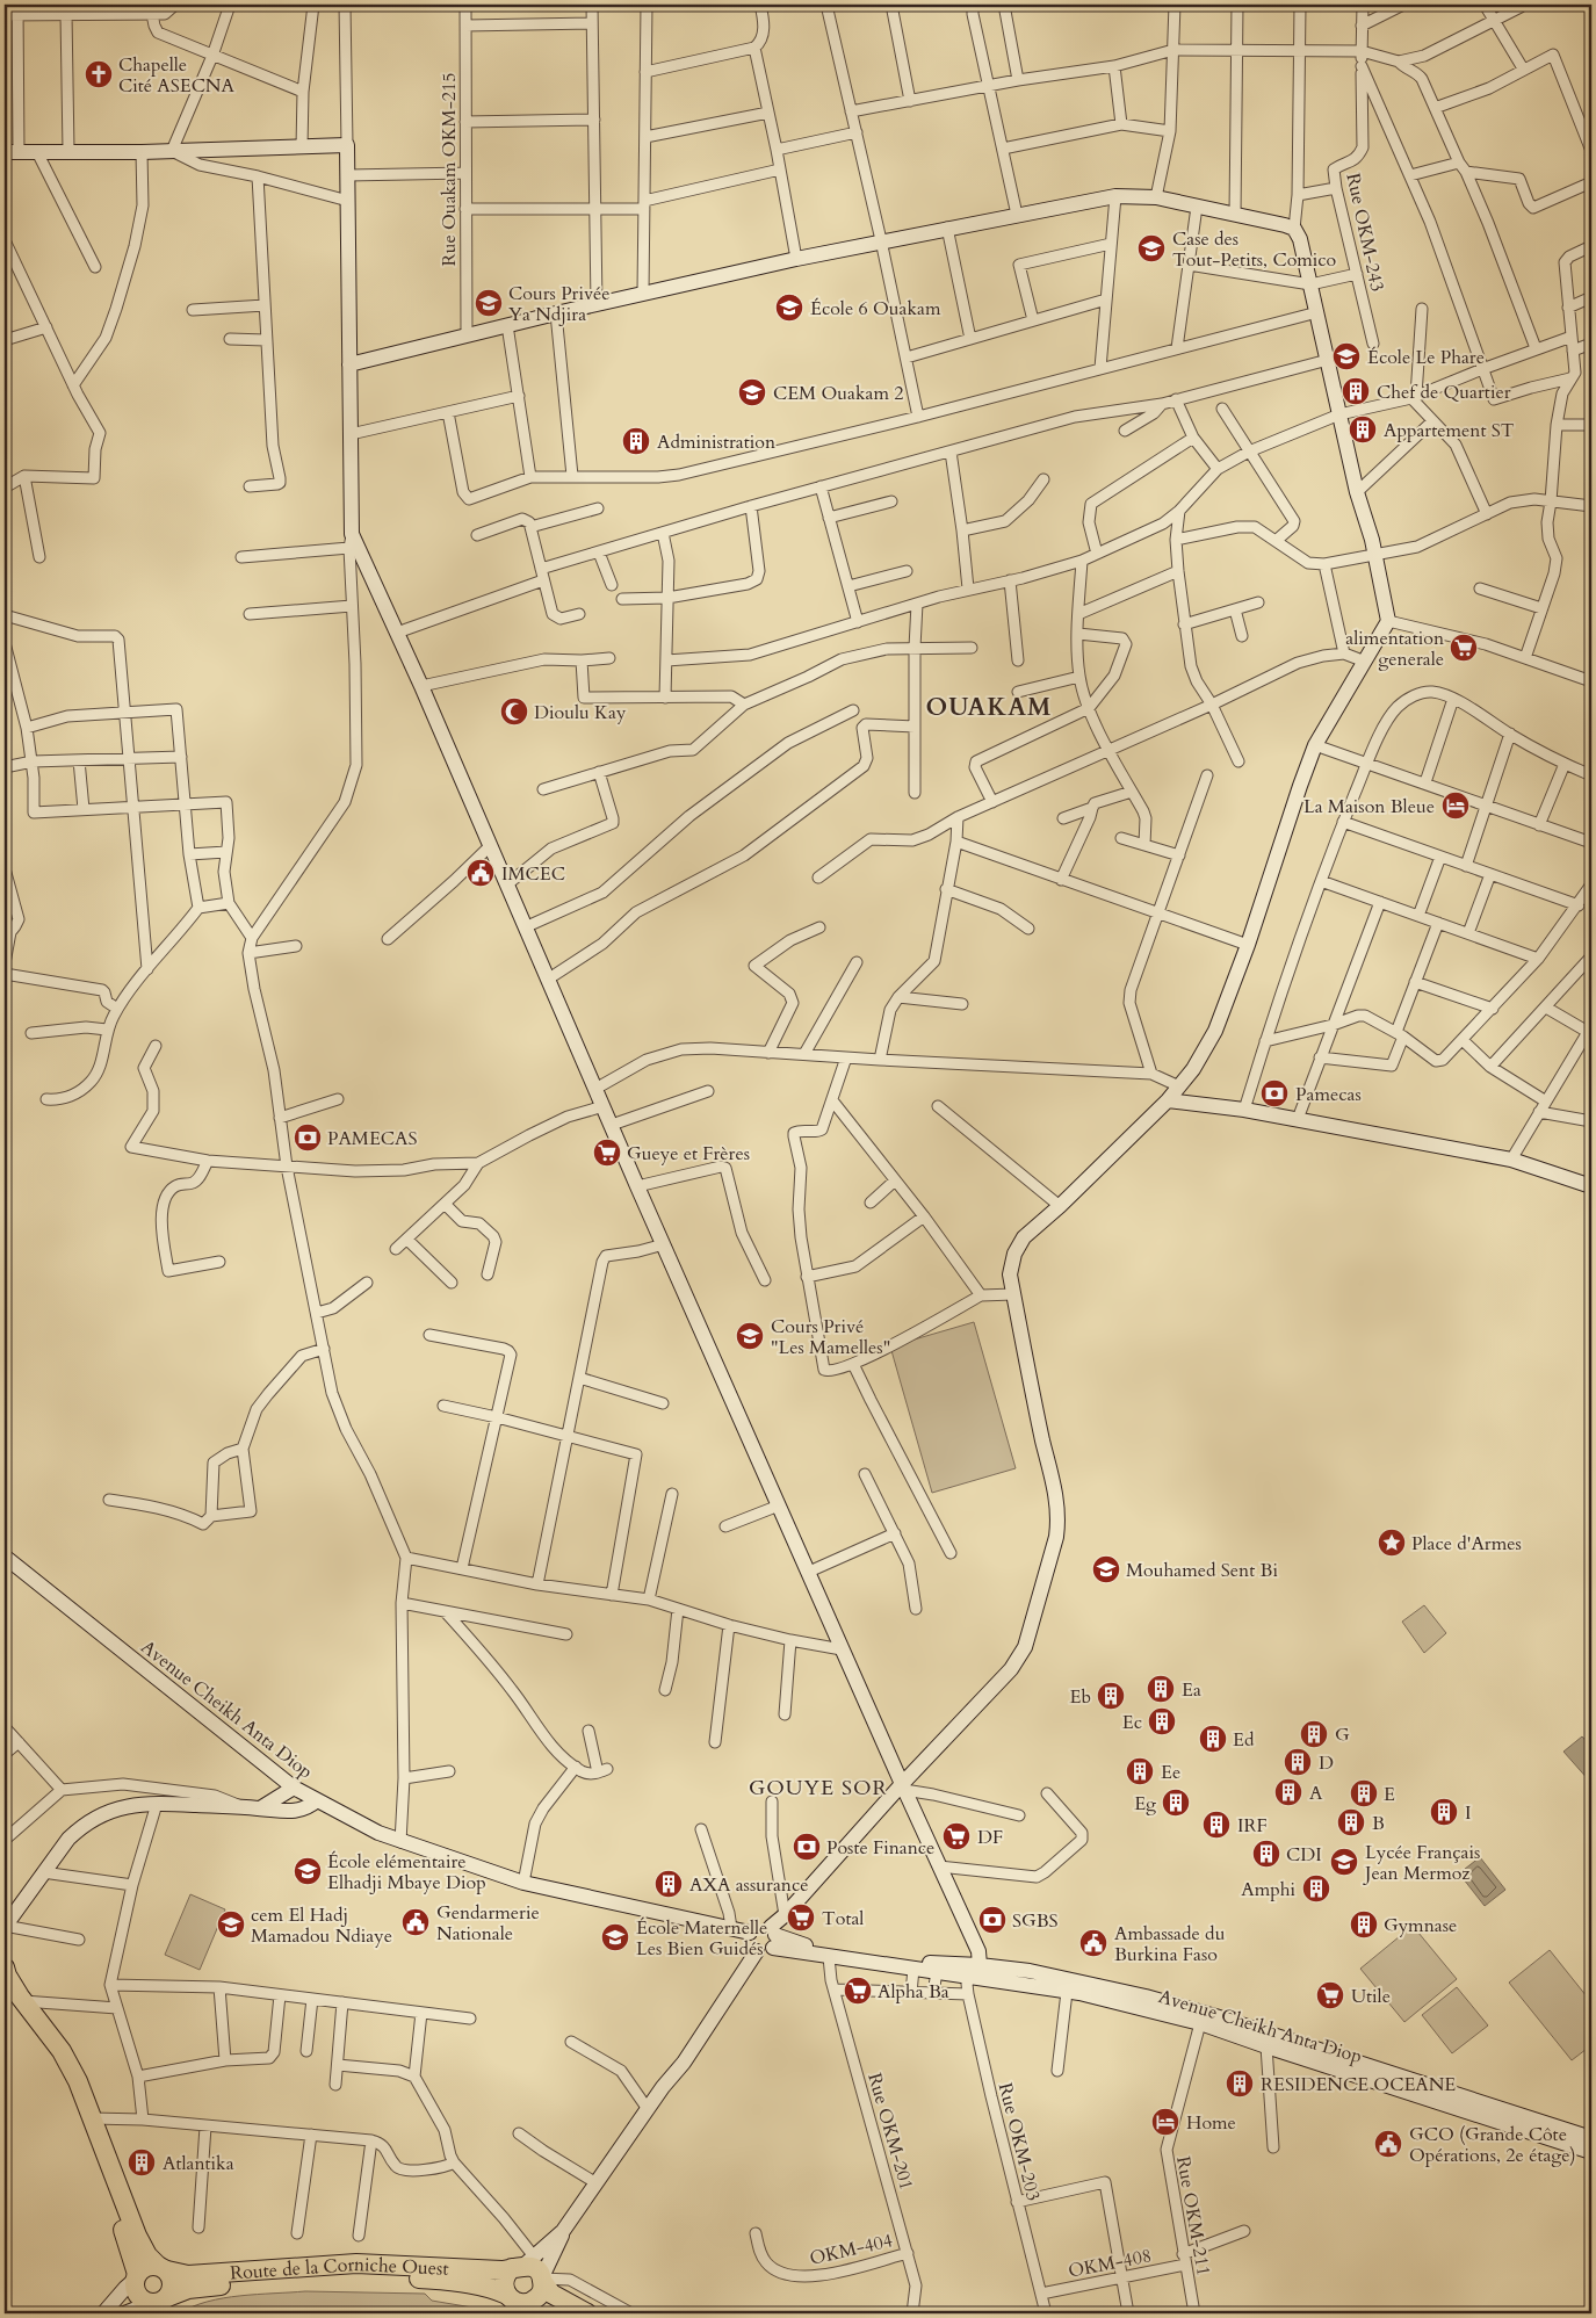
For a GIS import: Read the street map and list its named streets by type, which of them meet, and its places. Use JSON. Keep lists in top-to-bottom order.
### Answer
{
  "streets": {
    "highway": ["Route de la Corniche Ouest"],
    "street": [
      "Rue Ouakam OKM-215",
      "Rue OKM-243",
      "Avenue Cheikh Anta Diop",
      "Rue OKM-201",
      "Rue OKM-203",
      "Rue OKM-211",
      "OKM-404",
      "OKM-408"
    ]
  },
  "crossings": [
    ["Avenue Cheikh Anta Diop", "Rue OKM-201"],
    ["Avenue Cheikh Anta Diop", "Rue OKM-203"],
    ["Avenue Cheikh Anta Diop", "Rue OKM-211"],
    ["Rue OKM-201", "OKM-404"],
    ["Rue OKM-203", "OKM-408"],
    ["Rue OKM-211", "OKM-408"]
  ],
  "districts": ["OUAKAM", "GOUYE SOR"],
  "places": {
    "church": ["Chapelle Cité ASECNA"],
    "school or university": [
      "Case des Tout-Petits, Comico",
      "Cours Privée Ya Ndjira",
      "École 6 Ouakam",
      "École Le Phare",
      "CEM Ouakam 2",
      "Cours Privé \"Les Mamelles\"",
      "Mouhamed Sent Bi",
      "Lycée Français Jean Mermoz",
      "École elémentaire Elhadji Mbaye Diop",
      "cem El Hadj Mamadou Ndiaye",
      "École Maternelle Les Bien Guidés"
    ],
    "building": [
      "Chef de Quartier",
      "Appartement ST",
      "Administration",
      "Ea",
      "Eb",
      "Ec",
      "G",
      "Ed",
      "D",
      "Ee",
      "A",
      "E",
      "Eg",
      "I",
      "B",
      "IRF",
      "CDI",
      "AXA assurance",
      "Amphi",
      "Gymnase",
      "RESIDENCE OCEANE",
      "Atlantika"
    ],
    "supermarket": [
      "alimentation generale",
      "Gueye et Frères",
      "DF",
      "Total",
      "Alpha Ba",
      "Utile"
    ],
    "mosque": ["Dioulu Kay"],
    "hotel": ["La Maison Bleue", "Home"],
    "public building": [
      "IMCEC",
      "Gendarmerie Nationale",
      "Ambassade du Burkina Faso",
      "GCO (Grande Côte Opérations, 2e étage)"
    ],
    "bank": [
      "Pamecas",
      "PAMECAS",
      "Poste Finance",
      "SGBS"
    ],
    "place": ["Place d'Armes"]
  }
}
